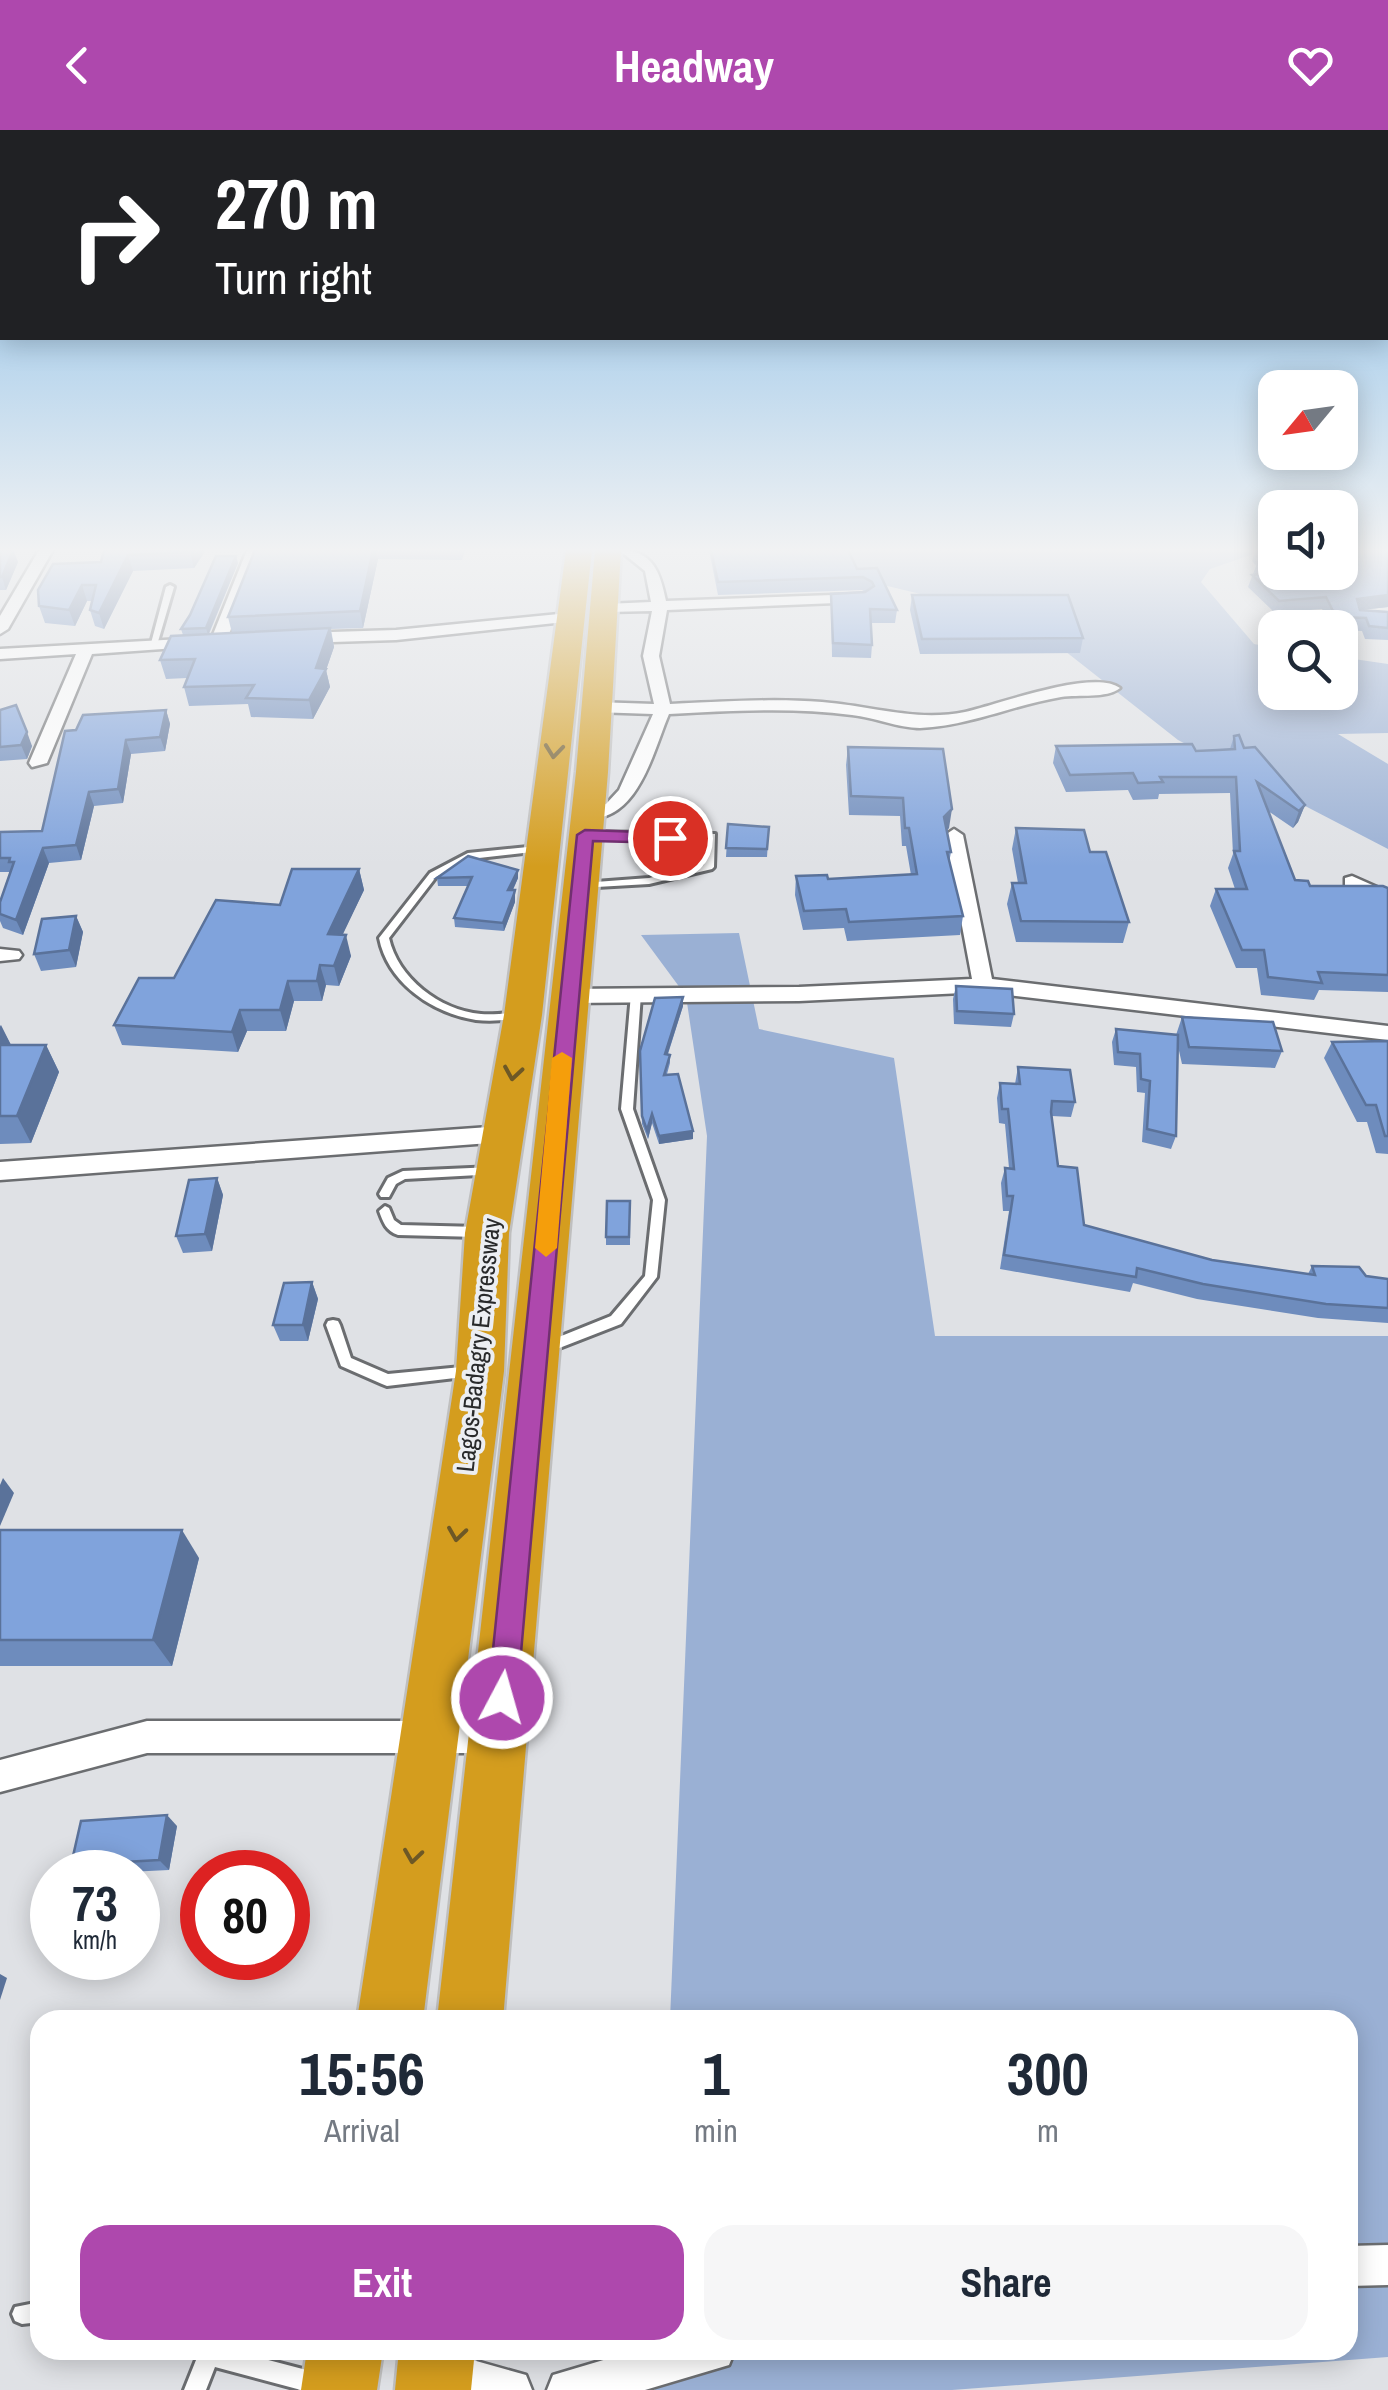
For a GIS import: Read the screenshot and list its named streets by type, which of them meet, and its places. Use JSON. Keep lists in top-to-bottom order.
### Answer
{
  "streets": {
    "highway": ["Lagos-Badagry Expressway"]
  },
  "north": "bottom left",
  "page": {
    "header": "Headway",
    "turn": ["270 m", "Turn right"],
    "speed": "73 km/h",
    "limit": "80",
    "eta": [
      "15:56",
      "Arrival",
      "1",
      "min",
      "300",
      "m"
    ],
    "buttons": ["Exit", "Share"]
  }
}
